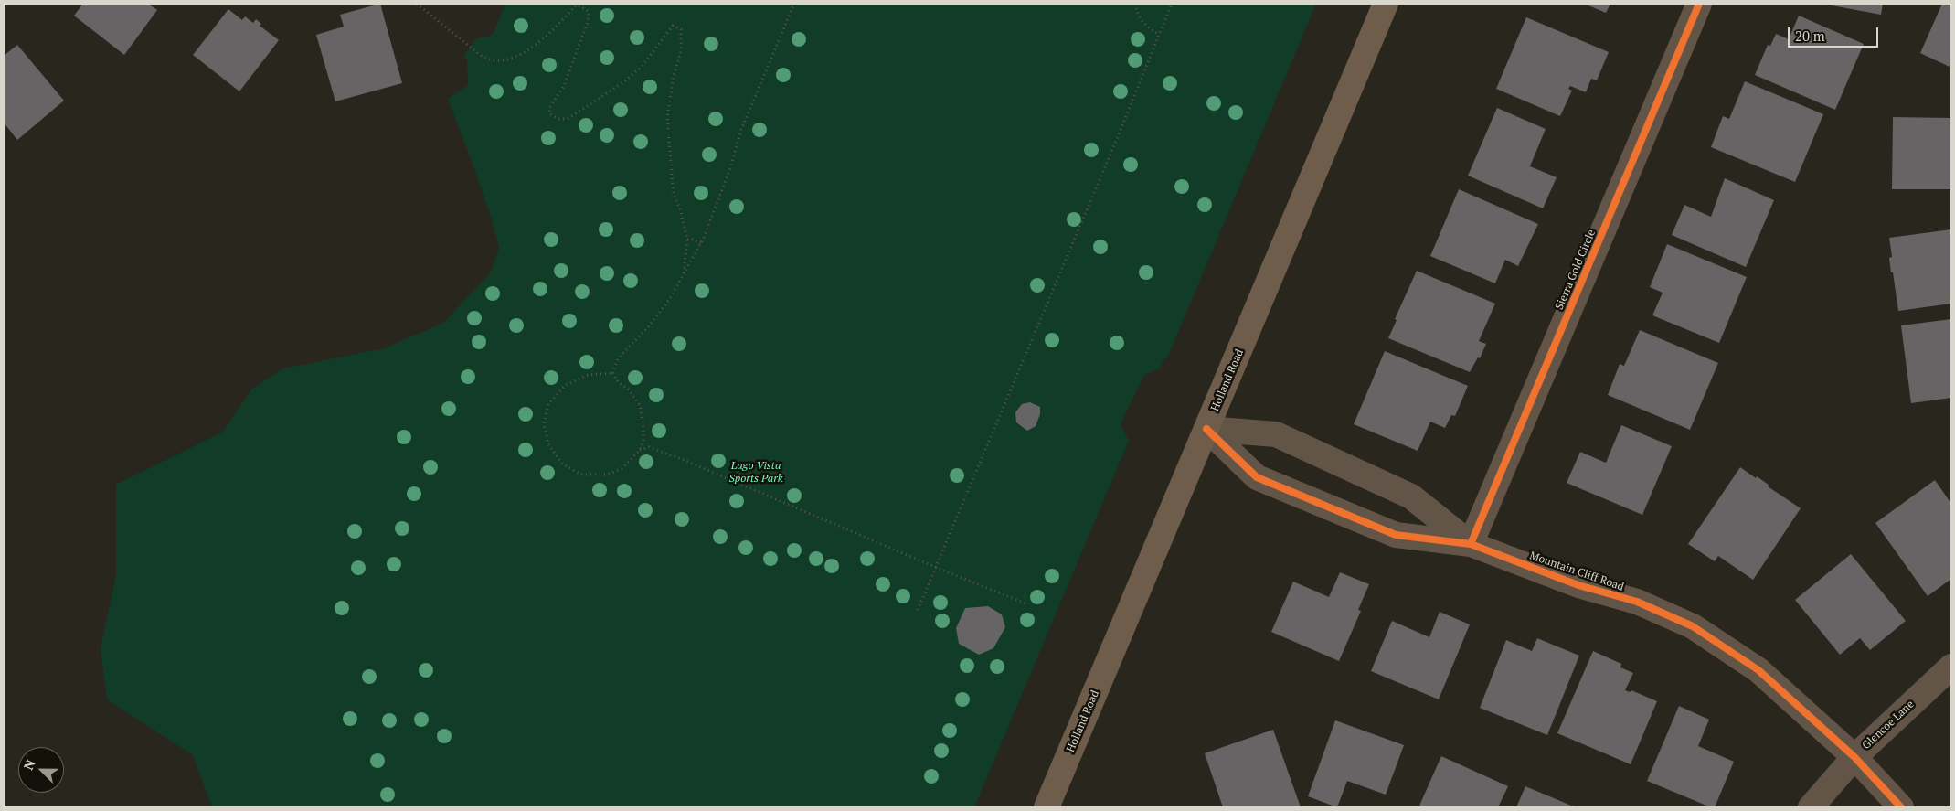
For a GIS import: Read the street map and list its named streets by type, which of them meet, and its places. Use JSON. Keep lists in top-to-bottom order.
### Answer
{
  "streets": {
    "main road": ["Holland Road"],
    "street": ["Sierra Gold Circle", "Mountain Cliff Road", "Glencoe Lane"]
  },
  "crossings": [
    ["Sierra Gold Circle", "Mountain Cliff Road"],
    ["Holland Road", "Mountain Cliff Road"],
    ["Mountain Cliff Road", "Glencoe Lane"]
  ],
  "parks": ["Lago Vista Sports Park"],
  "scale_bar": "20 m",
  "north": "top left"
}
